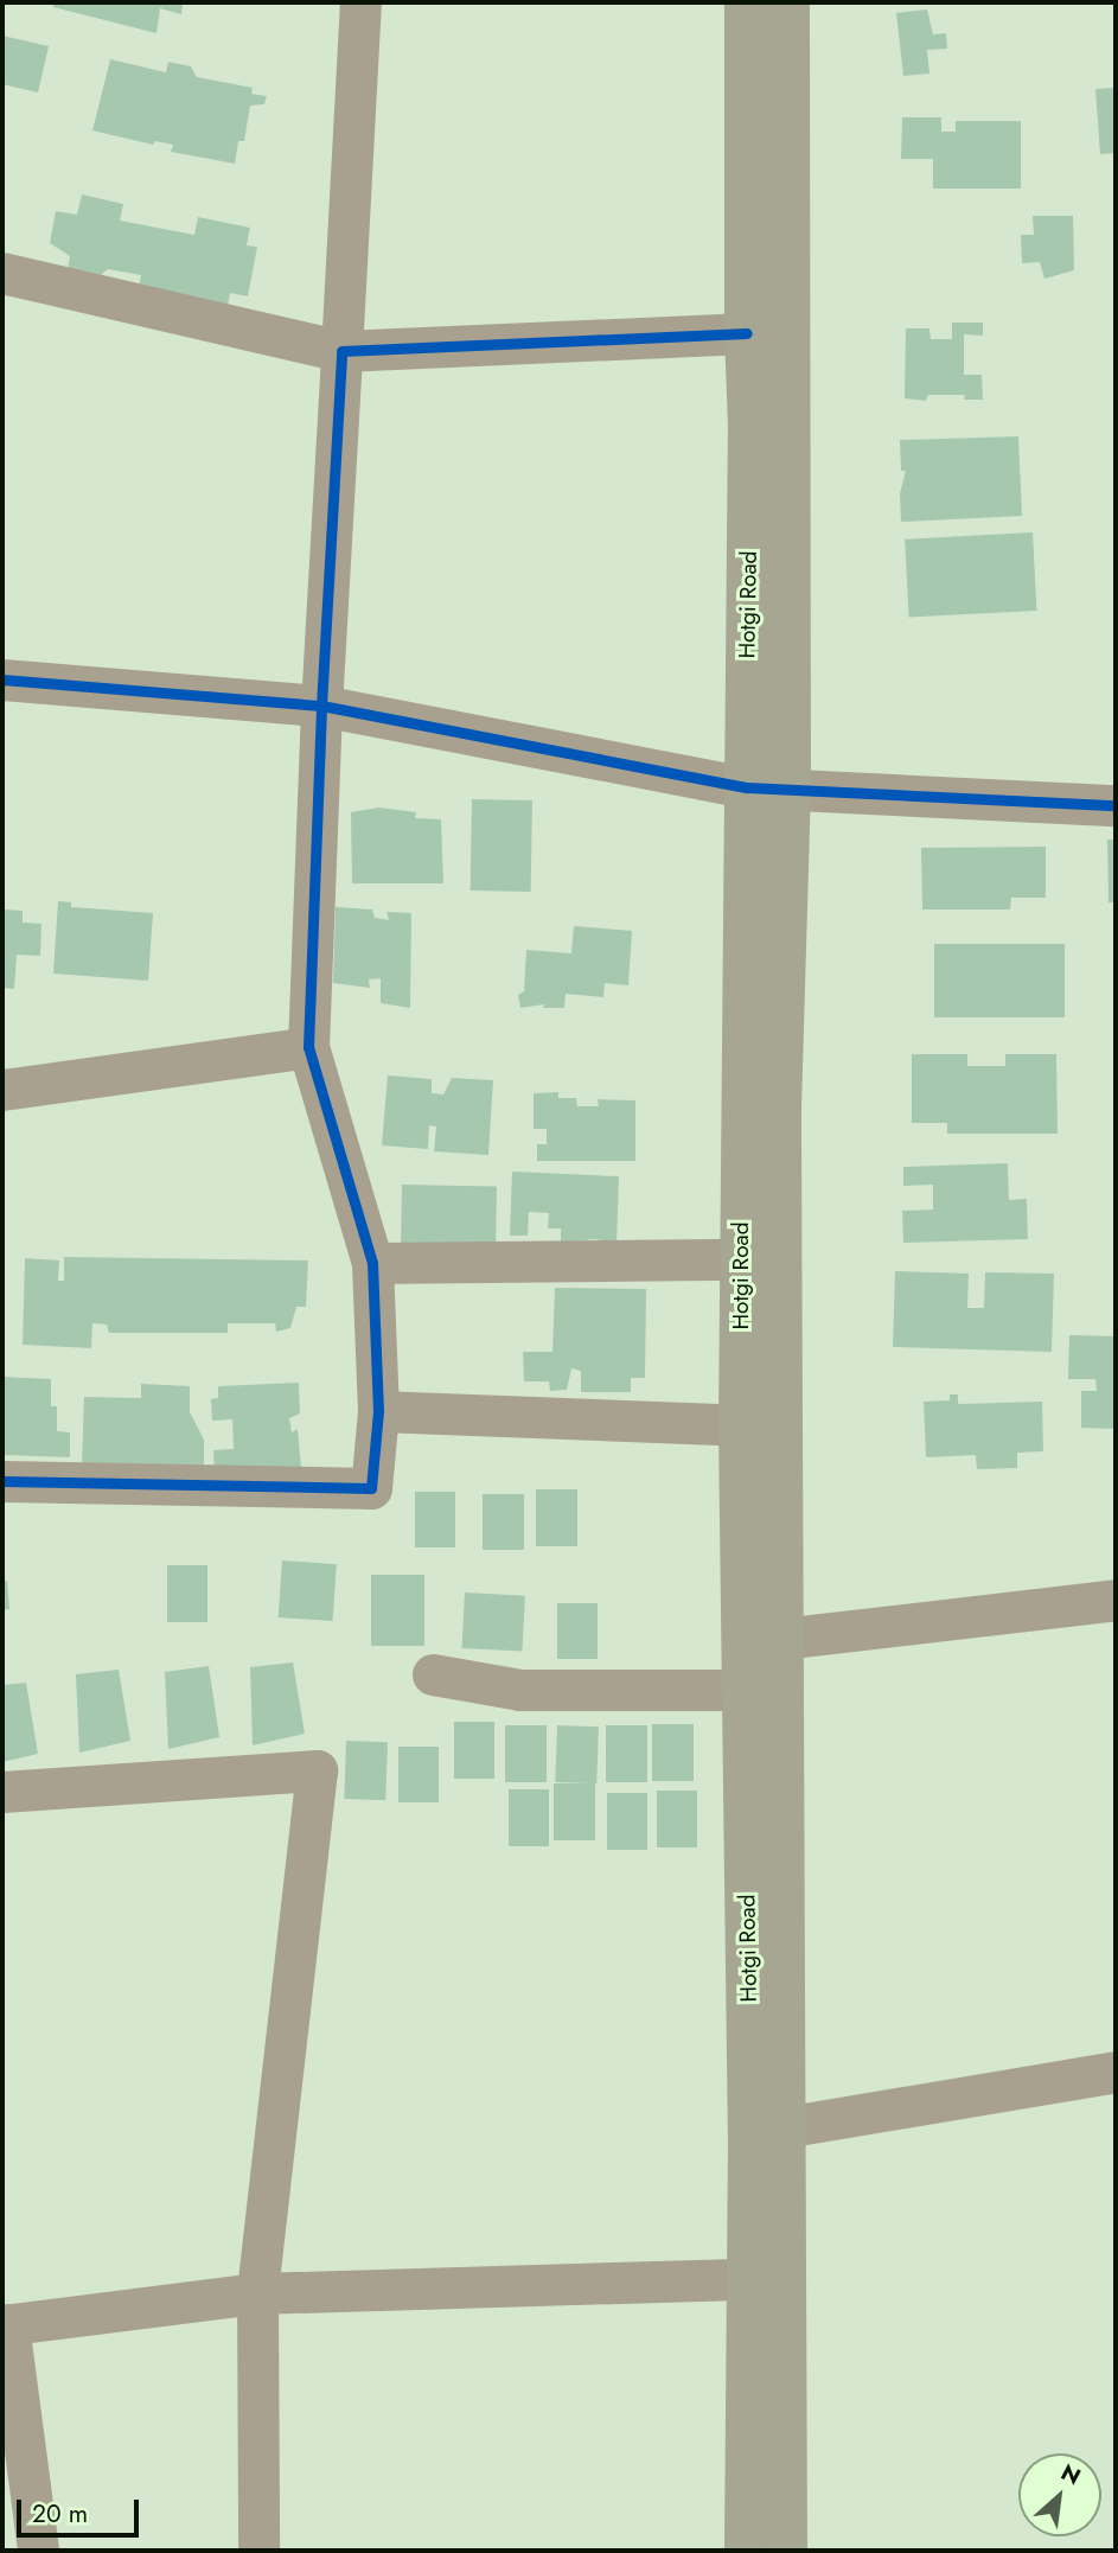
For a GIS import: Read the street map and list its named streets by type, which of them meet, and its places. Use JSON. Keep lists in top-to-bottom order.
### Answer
{
  "streets": {
    "main road": ["Hotgi Road"]
  },
  "scale_bar": "20 m",
  "north": "top right"
}
